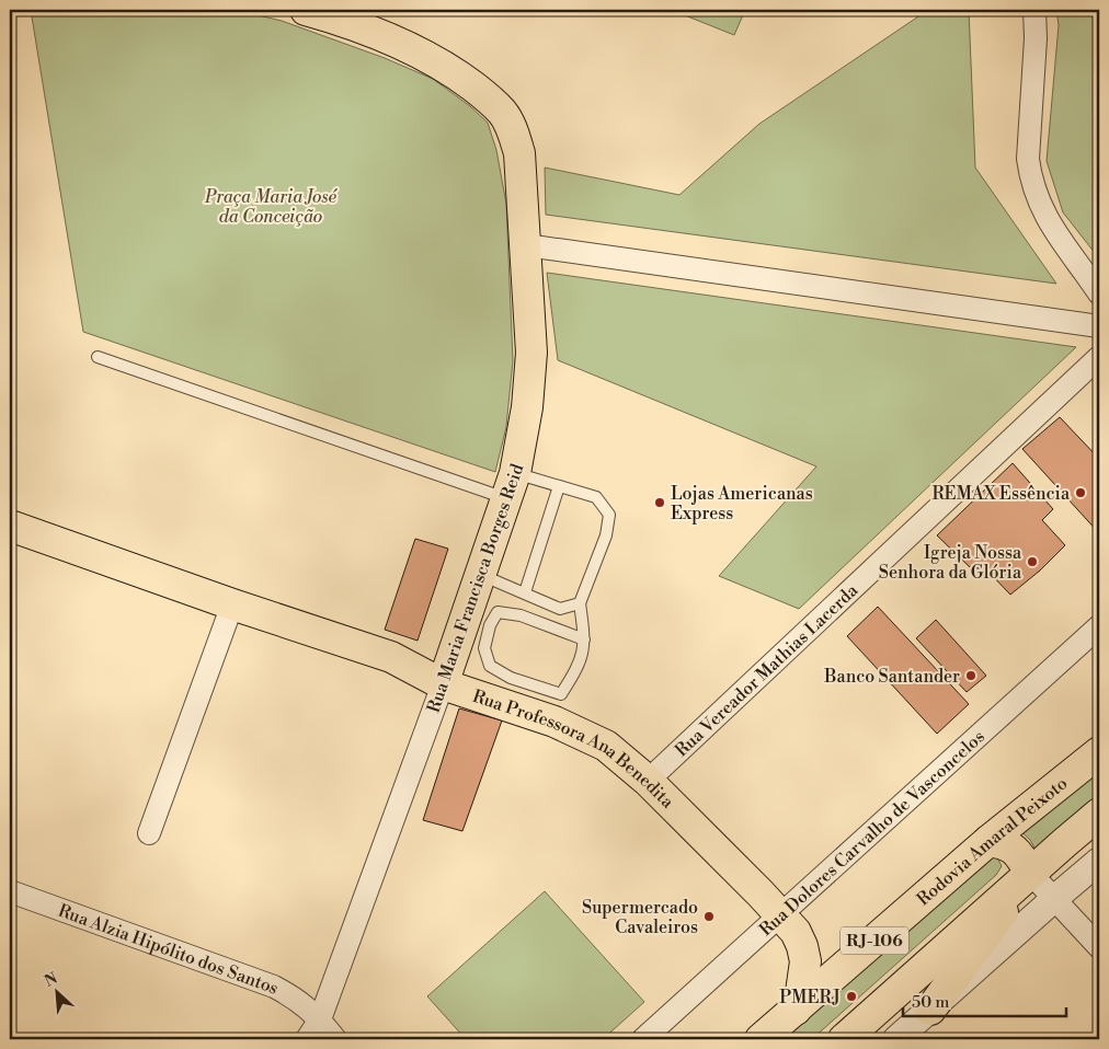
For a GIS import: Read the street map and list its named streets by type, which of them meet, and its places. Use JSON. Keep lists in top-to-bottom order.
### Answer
{
  "streets": {
    "highway": [
      "Rua Maria Francisca Borges Reid",
      "Rua Professora Ana Benedita",
      "Rodovia Amaral Peixoto",
      "RJ-106"
    ],
    "street": ["Rua Vereador Mathias Lacerda", "Rua Dolores Carvalho de Vasconcelos", "Rua Alzia Hipólito dos Santos"]
  },
  "crossings": [
    ["Rua Maria Francisca Borges Reid", "Rua Professora Ana Benedita"],
    ["Rua Maria Francisca Borges Reid", "Rua Alzia Hipólito dos Santos"],
    ["Rua Vereador Mathias Lacerda", "Rua Professora Ana Benedita"],
    ["Rua Professora Ana Benedita", "Rua Dolores Carvalho de Vasconcelos"],
    ["Rua Professora Ana Benedita", "Rodovia Amaral Peixoto"]
  ],
  "parks": ["Praça Maria José da Conceição"],
  "places": [
    "REMAX Essência",
    "Lojas Americanas Express",
    "Igreja Nossa Senhora da Glória",
    "Banco Santander",
    "Supermercado Cavaleiros",
    "PMERJ"
  ],
  "scale_bar": "50 m",
  "north": "top left"
}
